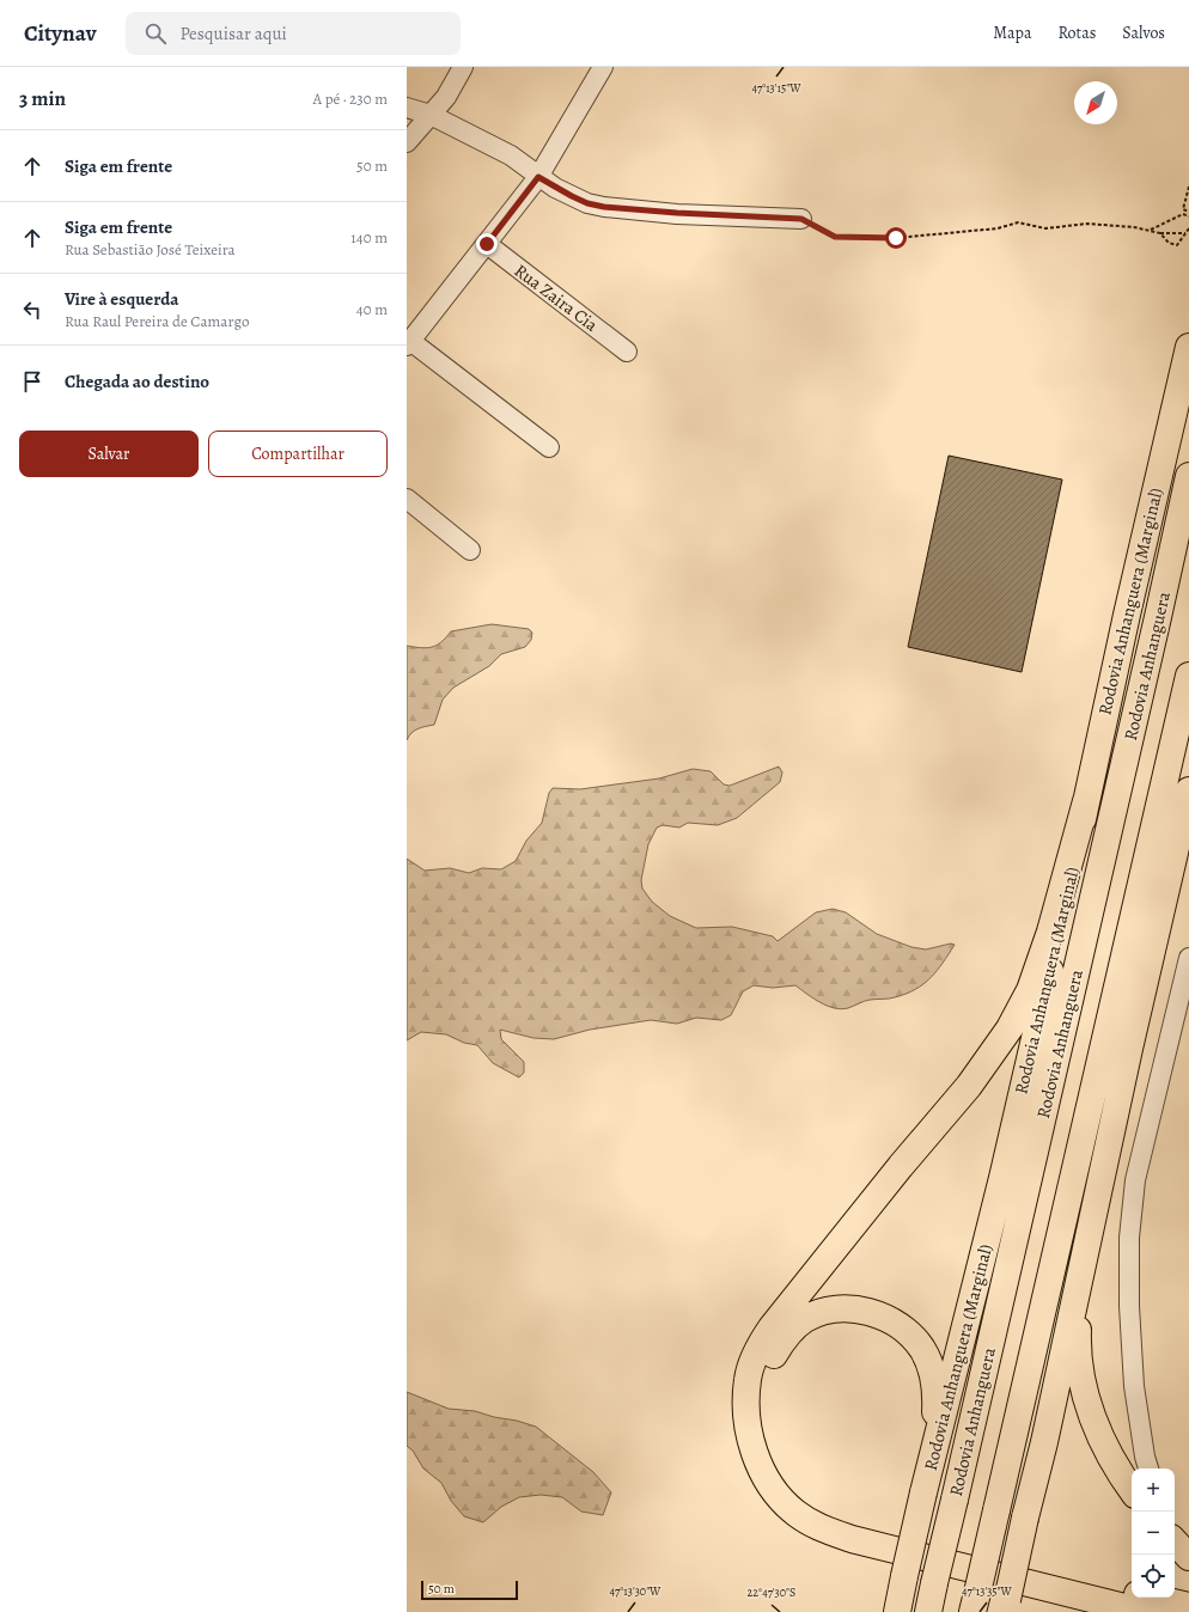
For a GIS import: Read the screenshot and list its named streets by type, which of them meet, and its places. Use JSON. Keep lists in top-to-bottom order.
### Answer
{
  "streets": {
    "highway": ["Rodovia Anhanguera (Marginal)", "Rodovia Anhanguera"],
    "street": ["Rua Zaira Cia"]
  },
  "scale_bar": "50 m",
  "north": "bottom left",
  "page": {
    "header": "Citynav",
    "search": "Pesquisar aqui",
    "nav": ["Mapa", "Rotas", "Salvos"],
    "heading": ["3 min", "A pé · 230 m"],
    "list": [
      ["Siga em frente", "50 m"],
      ["Siga em frente", "Rua Sebastião José Teixeira", "140 m"],
      ["Vire à esquerda", "Rua Raul Pereira de Camargo", "40 m"],
      "Chegada ao destino"
    ],
    "buttons": ["Salvar", "Compartilhar"],
    "map_buttons": ["+", "−"],
    "scale": "50 m"
  },
  "coordinates": [
    "47°13'15\"W",
    "47°13'30\"W",
    "47°13'35\"W",
    "22°47'30\"S"
  ]
}
